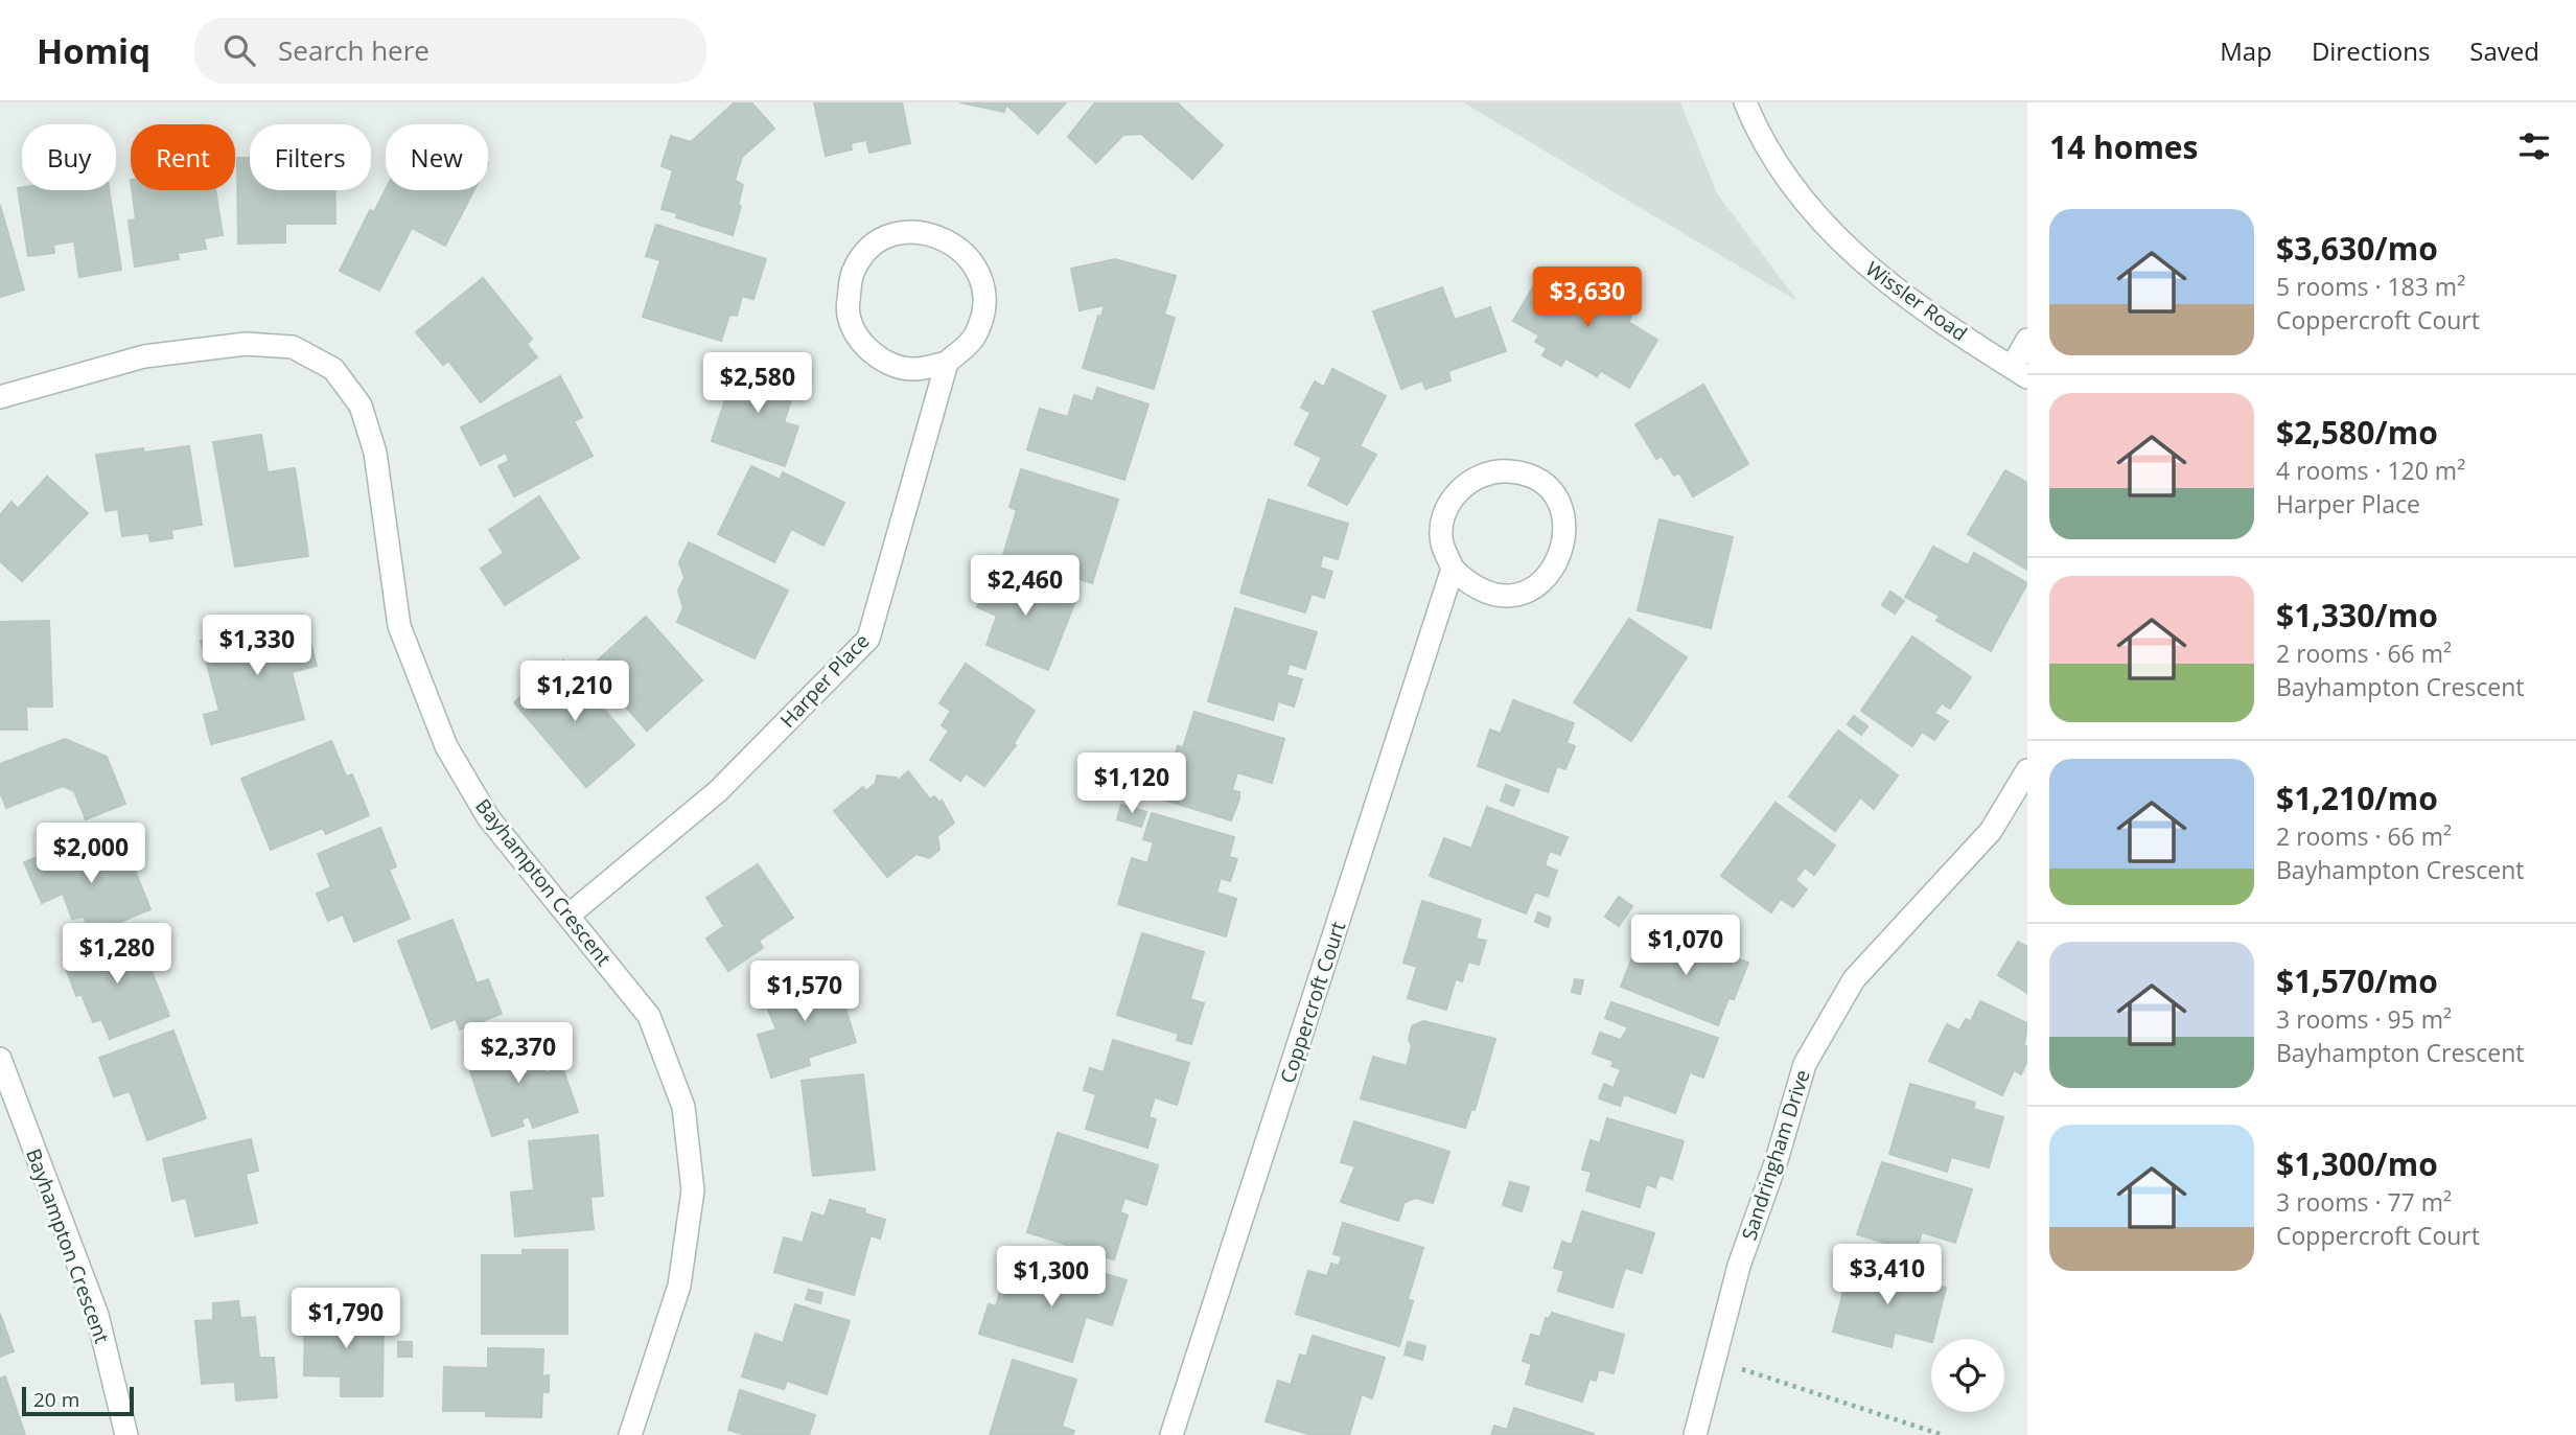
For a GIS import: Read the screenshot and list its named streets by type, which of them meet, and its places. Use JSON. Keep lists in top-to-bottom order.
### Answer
{
  "streets": {
    "street": [
      "Wissler Road",
      "Harper Place",
      "Bayhampton Crescent",
      "Coppercroft Court",
      "Sandringham Drive"
    ]
  },
  "crossings": [
    ["Harper Place", "Bayhampton Crescent"]
  ],
  "scale_bar": "20 m",
  "page": {
    "header": "Homiq",
    "search": "Search here",
    "nav": ["Map", "Directions", "Saved"],
    "heading": "14 homes",
    "chip": [
      "Buy",
      "Rent",
      "Filters",
      "New"
    ],
    "list": [
      {
        "name": "$3,630/mo",
        "note": "5 rooms · 183 m² · Coppercroft Court"
      },
      {
        "name": "$2,580/mo",
        "note": "4 rooms · 120 m² · Harper Place"
      },
      {
        "name": "$1,330/mo",
        "note": "2 rooms · 66 m² · Bayhampton Crescent"
      },
      {
        "name": "$1,210/mo",
        "note": "2 rooms · 66 m² · Bayhampton Crescent"
      },
      {
        "name": "$1,570/mo",
        "note": "3 rooms · 95 m² · Bayhampton Crescent"
      },
      {
        "name": "$1,300/mo",
        "note": "3 rooms · 77 m² · Coppercroft Court"
      }
    ],
    "price": [
      "$3,630",
      "$2,580",
      "$2,460",
      "$1,330",
      "$1,210",
      "$1,120",
      "$2,000",
      "$1,070",
      "$1,280",
      "$1,570",
      "$2,370",
      "$3,410",
      "$1,300",
      "$1,790"
    ],
    "scale": "20 m"
  }
}
